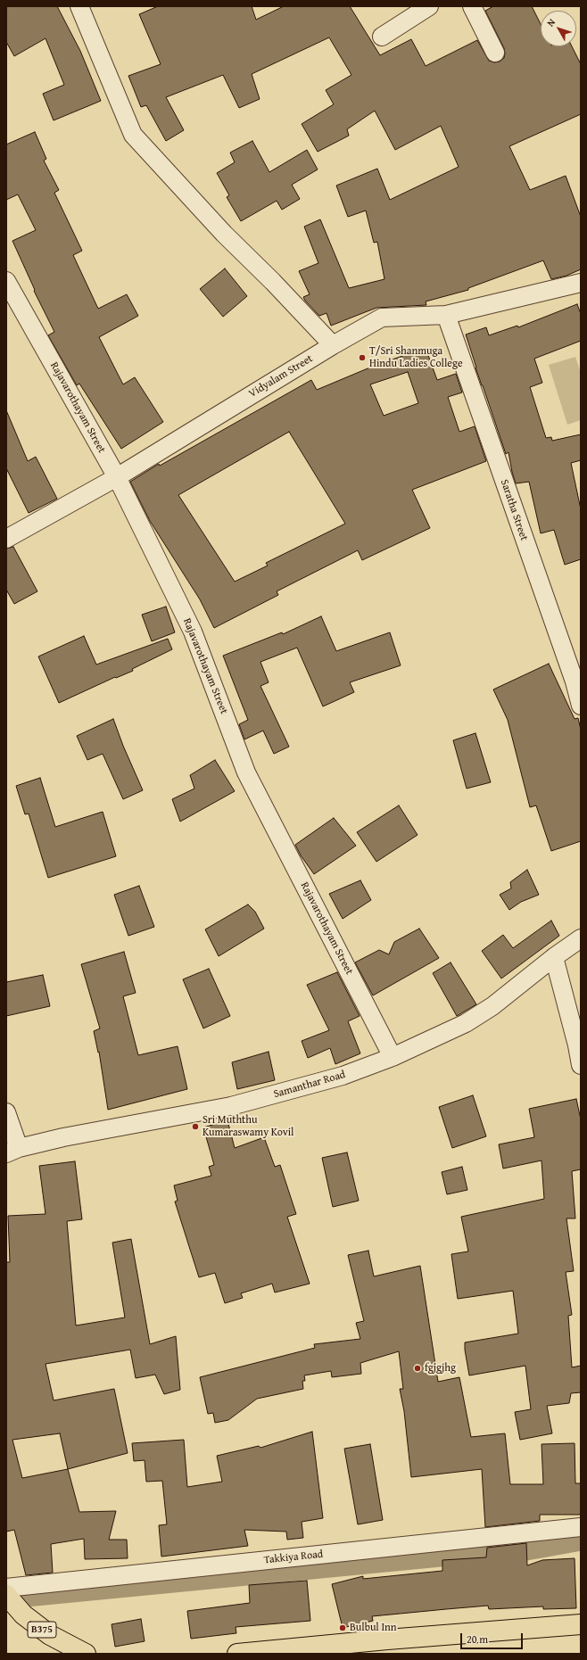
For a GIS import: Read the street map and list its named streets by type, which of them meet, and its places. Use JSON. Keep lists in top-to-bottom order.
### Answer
{
  "streets": {
    "main road": ["B375"],
    "street": [
      "Vidyalam Street",
      "Rajavarothayam Street",
      "Saratha Street",
      "Samanthar Road",
      "Takkiya Road"
    ]
  },
  "crossings": [
    ["Vidyalam Street", "Rajavarothayam Street"],
    ["Vidyalam Street", "Saratha Street"],
    ["Rajavarothayam Street", "Samanthar Road"]
  ],
  "places": [
    "T/Sri Shanmuga Hindu Ladies College",
    "Sri Muththu Kumaraswamy Kovil",
    "fgjgjhg",
    "Bulbul Inn"
  ],
  "scale_bar": "20 m",
  "north": "top left"
}
